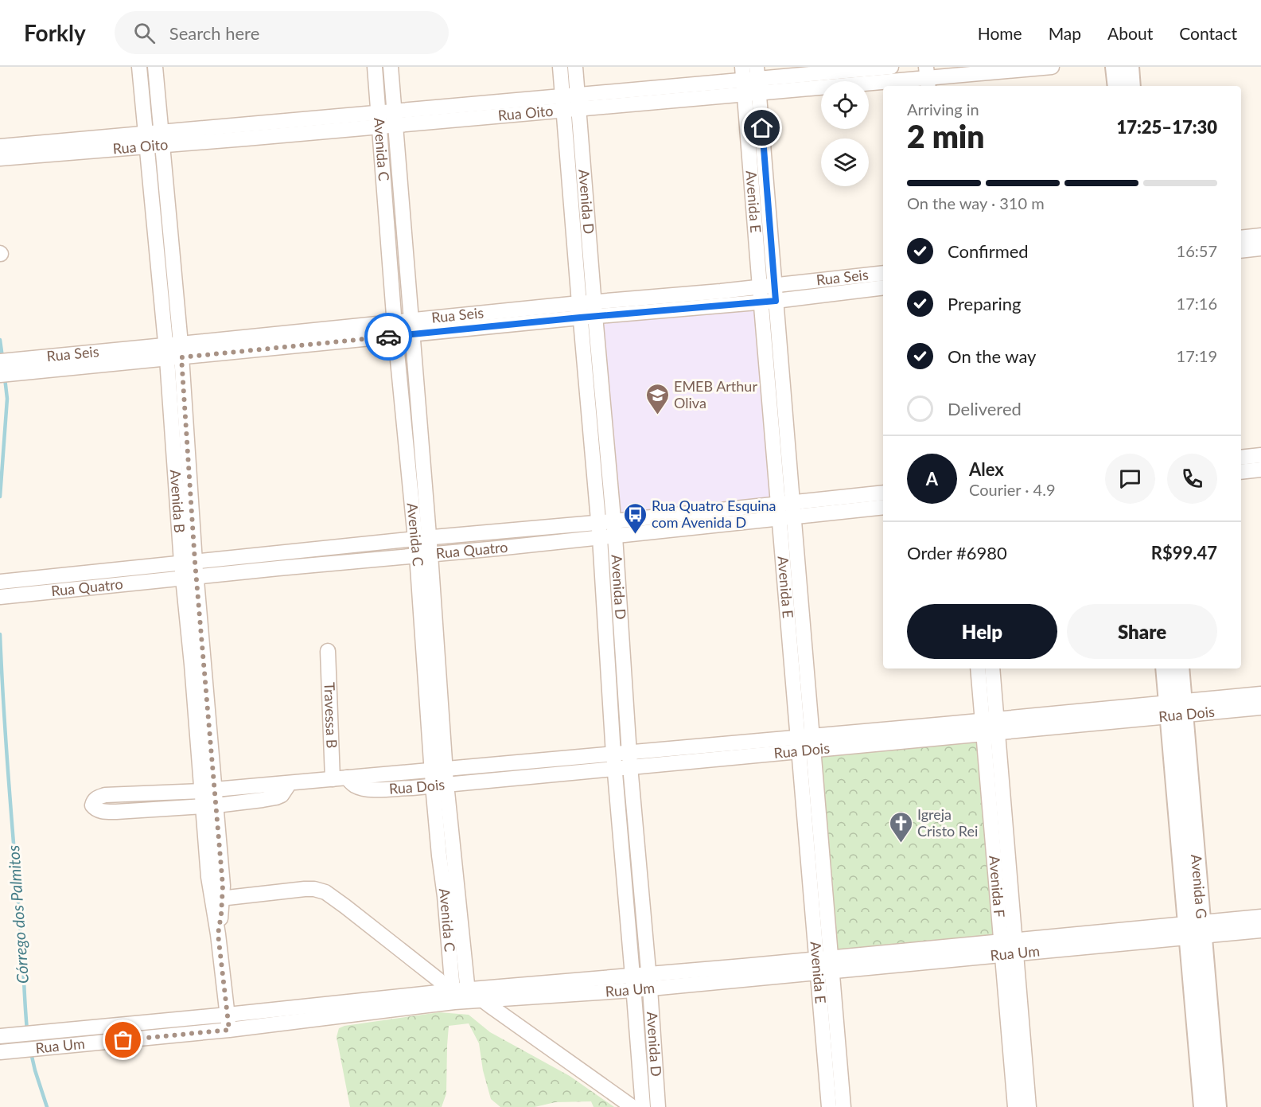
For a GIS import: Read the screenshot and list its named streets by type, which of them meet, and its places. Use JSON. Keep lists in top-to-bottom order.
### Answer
{
  "streets": {
    "street": [
      "Rua Oito",
      "Avenida C",
      "Avenida D",
      "Avenida E",
      "Rua Seis",
      "Avenida B",
      "Rua Quatro",
      "Rua Dois",
      "Travessa B",
      "Avenida F",
      "Avenida G",
      "Rua Um"
    ]
  },
  "crossings": [
    ["Rua Oito", "Avenida C"],
    ["Rua Oito", "Avenida D"],
    ["Rua Oito", "Avenida E"],
    ["Rua Oito", "Avenida B"],
    ["Avenida C", "Rua Seis"],
    ["Avenida C", "Rua Quatro"],
    ["Avenida C", "Rua Dois"],
    ["Avenida C", "Rua Um"],
    ["Avenida D", "Rua Seis"],
    ["Avenida D", "Rua Quatro"],
    ["Avenida D", "Rua Dois"],
    ["Avenida D", "Rua Um"],
    ["Avenida E", "Rua Seis"],
    ["Avenida E", "Rua Quatro"],
    ["Avenida E", "Rua Dois"],
    ["Avenida E", "Rua Um"],
    ["Rua Seis", "Avenida B"],
    ["Avenida B", "Rua Quatro"],
    ["Avenida B", "Rua Dois"],
    ["Avenida B", "Rua Um"],
    ["Rua Dois", "Travessa B"],
    ["Rua Dois", "Avenida F"],
    ["Rua Dois", "Avenida G"],
    ["Avenida F", "Rua Um"],
    ["Avenida G", "Rua Um"]
  ],
  "water": ["Córrego dos Palmitos"],
  "places": {
    "school or university": ["EMEB Arthur Oliva"],
    "bus stop": ["Rua Quatro Esquina com Avenida D"],
    "church": ["Igreja Cristo Rei"]
  },
  "page": {
    "header": "Forkly",
    "search": "Search here",
    "nav": [
      "Home",
      "Map",
      "About",
      "Contact"
    ],
    "heading": ["2 min", "Arriving in", "17:25–17:30"],
    "panel": [
      "Alex",
      "Courier · 4.9",
      "Order #6980",
      "R$99.47"
    ],
    "bar": "On the way · 310 m",
    "list": [
      ["Confirmed", "16:57"],
      ["Preparing", "17:16"],
      ["On the way", "17:19"],
      "Delivered"
    ],
    "round": "A",
    "buttons": ["Help", "Share"]
  }
}
